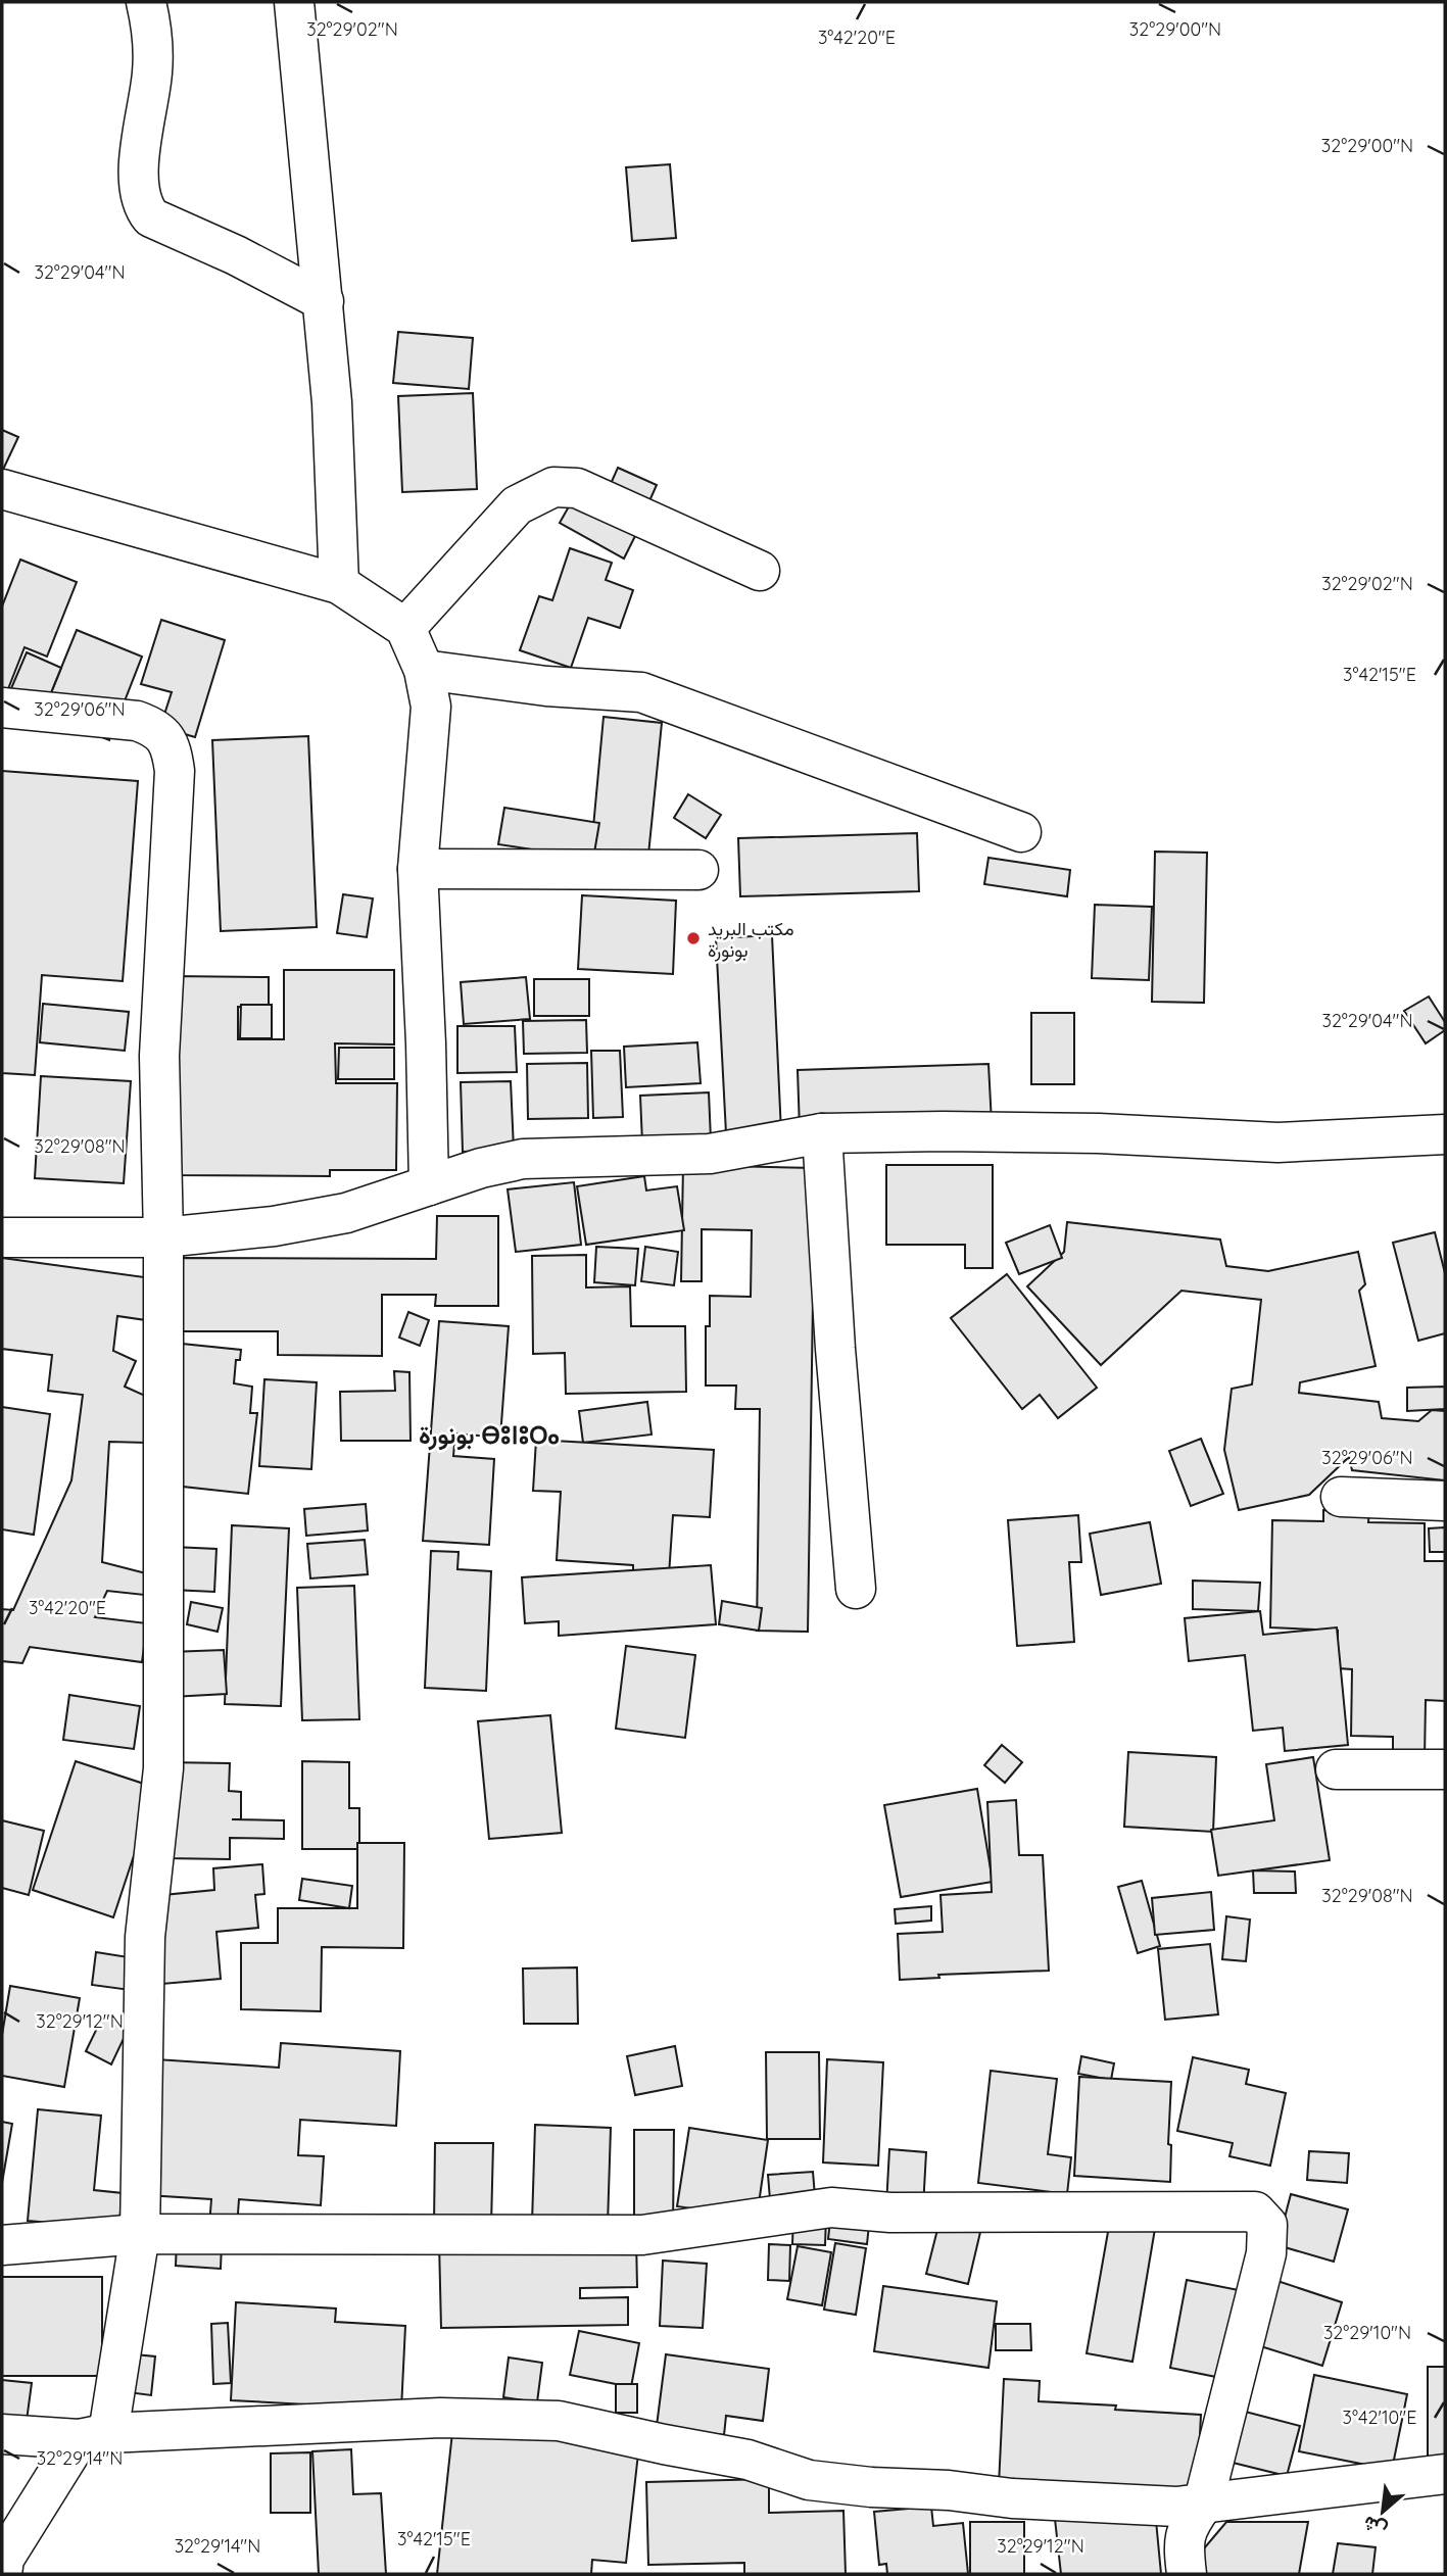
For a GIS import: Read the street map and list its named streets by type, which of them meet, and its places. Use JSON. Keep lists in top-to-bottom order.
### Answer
{
  "districts": ["بونورة ⴱⵓⵏⵓⵔⴰ"],
  "places": ["مكتب البريد بونورة"],
  "north": "bottom left",
  "coordinates": [
    "32°29'02\"N",
    "32°29'00\"N",
    "3°42'20\"E",
    "32°29'04\"N",
    "3°42'15\"E",
    "32°29'06\"N",
    "32°29'08\"N",
    "32°29'12\"N",
    "32°29'10\"N",
    "3°42'10\"E",
    "32°29'14\"N"
  ]
}
